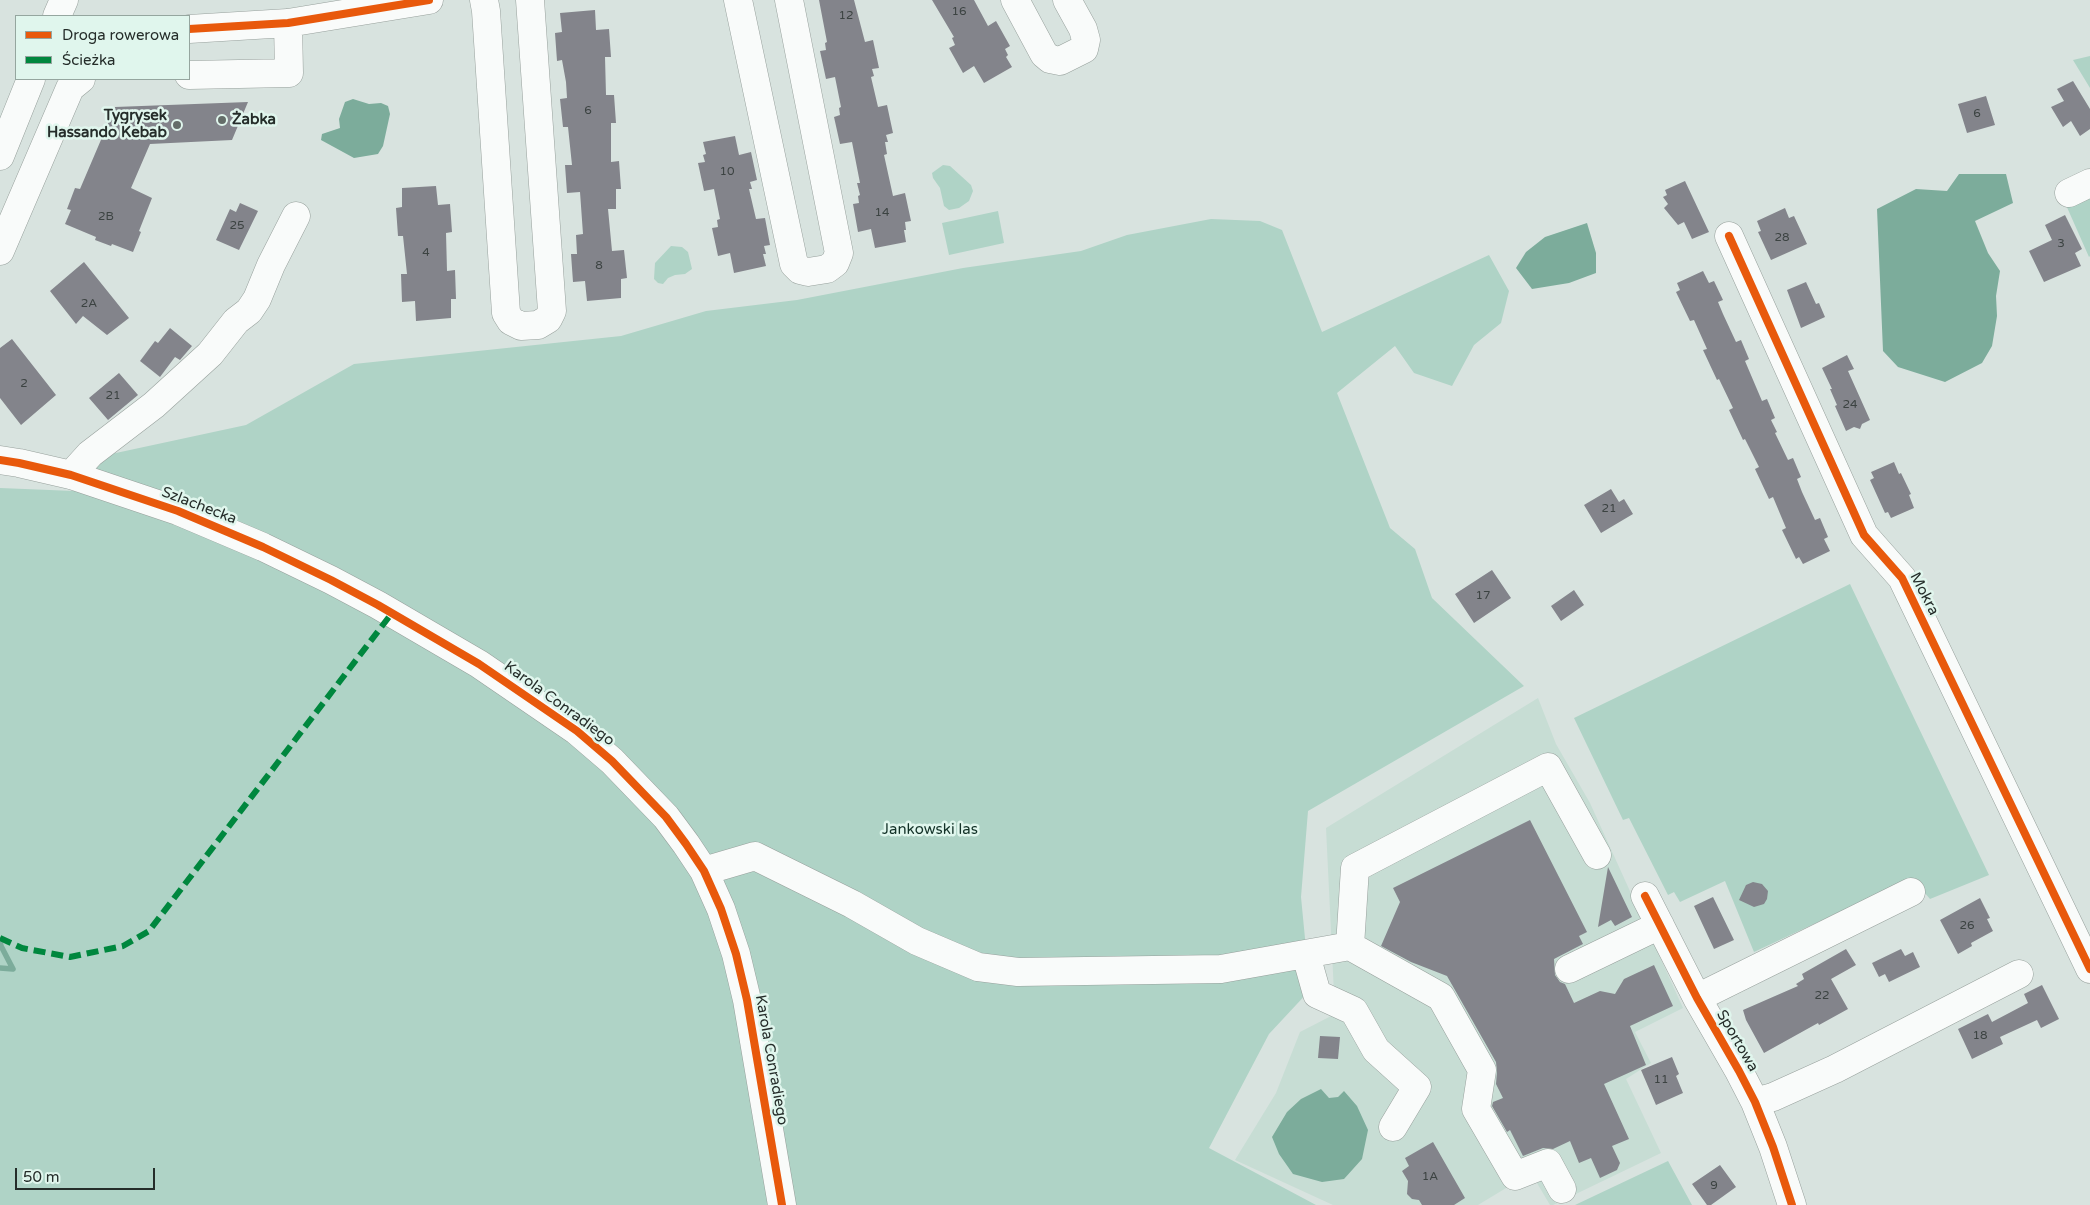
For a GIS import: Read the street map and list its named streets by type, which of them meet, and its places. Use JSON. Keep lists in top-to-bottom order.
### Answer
{
  "streets": {
    "street": [
      "Szlachecka",
      "Mokra",
      "Karola Conradiego",
      "Sportowa"
    ]
  },
  "crossings": [
    ["Szlachecka", "Karola Conradiego"]
  ],
  "parks": ["Jankowski las"],
  "places": ["Żabka", "Tygrysek Hassando Kebab"],
  "house_numbers": [
    "16",
    "12",
    "6",
    "6",
    "10",
    "14",
    "2B",
    "25",
    "28",
    "3",
    "4",
    "8",
    "2A",
    "2",
    "21",
    "24",
    "21",
    "17",
    "26",
    "22",
    "18",
    "11",
    "1A",
    "9"
  ],
  "legend": ["Droga rowerowa", "Ścieżka"],
  "scale_bar": "50 m"
}
